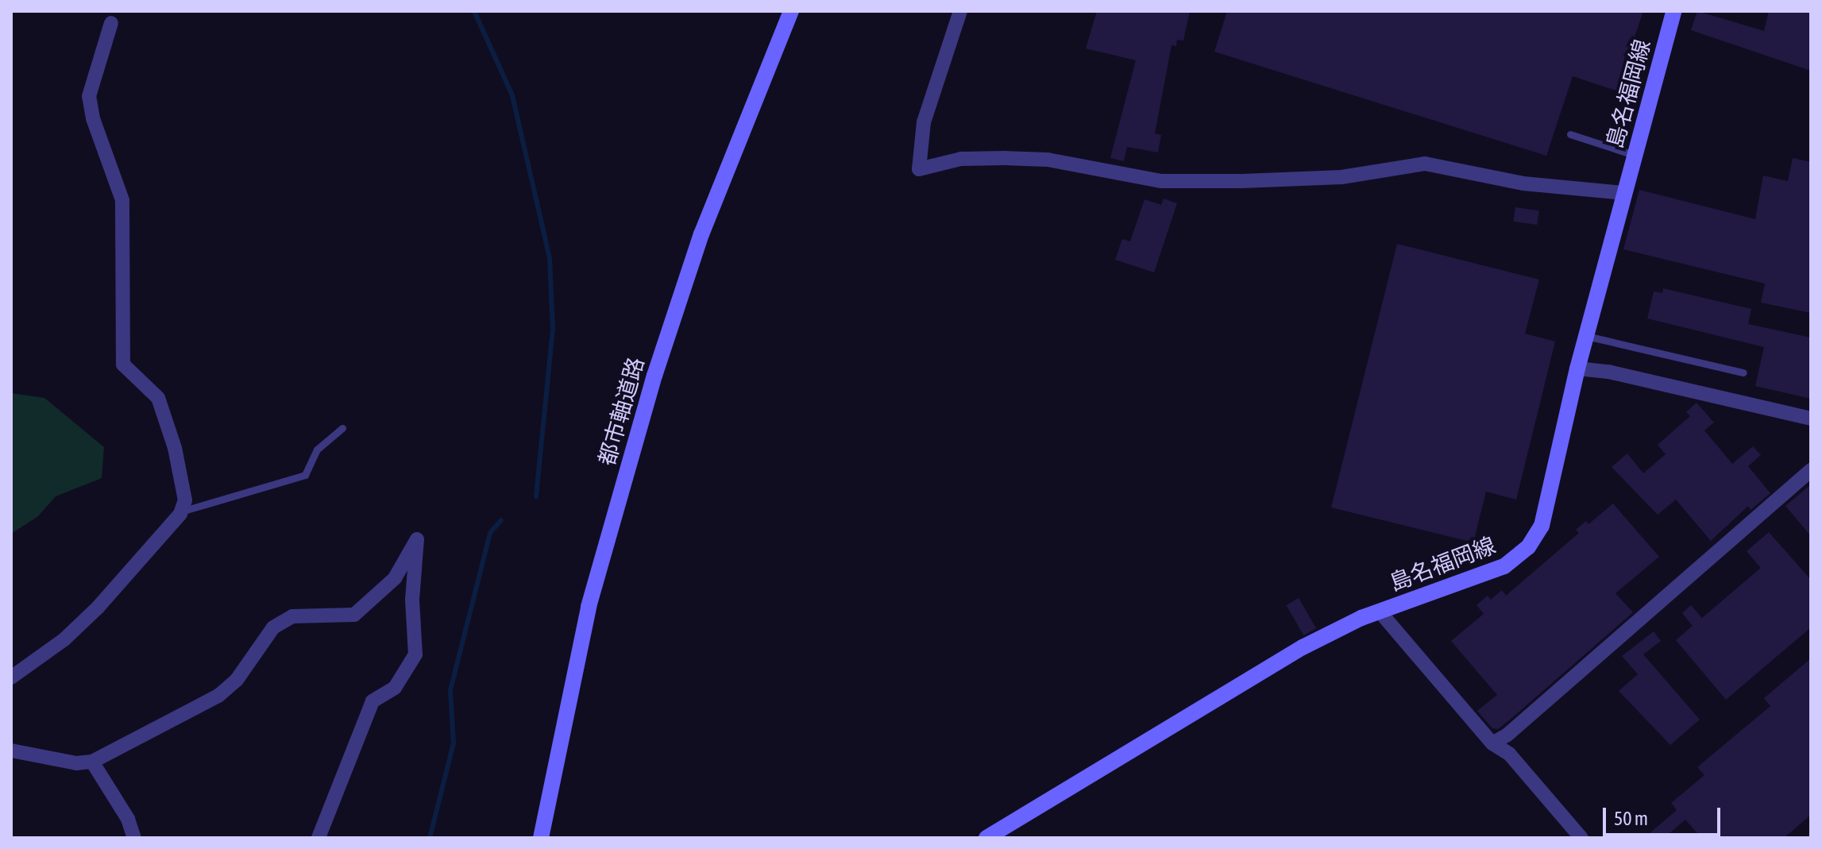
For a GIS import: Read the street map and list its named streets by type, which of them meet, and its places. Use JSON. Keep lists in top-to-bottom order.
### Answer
{
  "streets": {
    "main road": ["島名福岡線", "都市軸道路"]
  },
  "scale_bar": "50 m"
}
